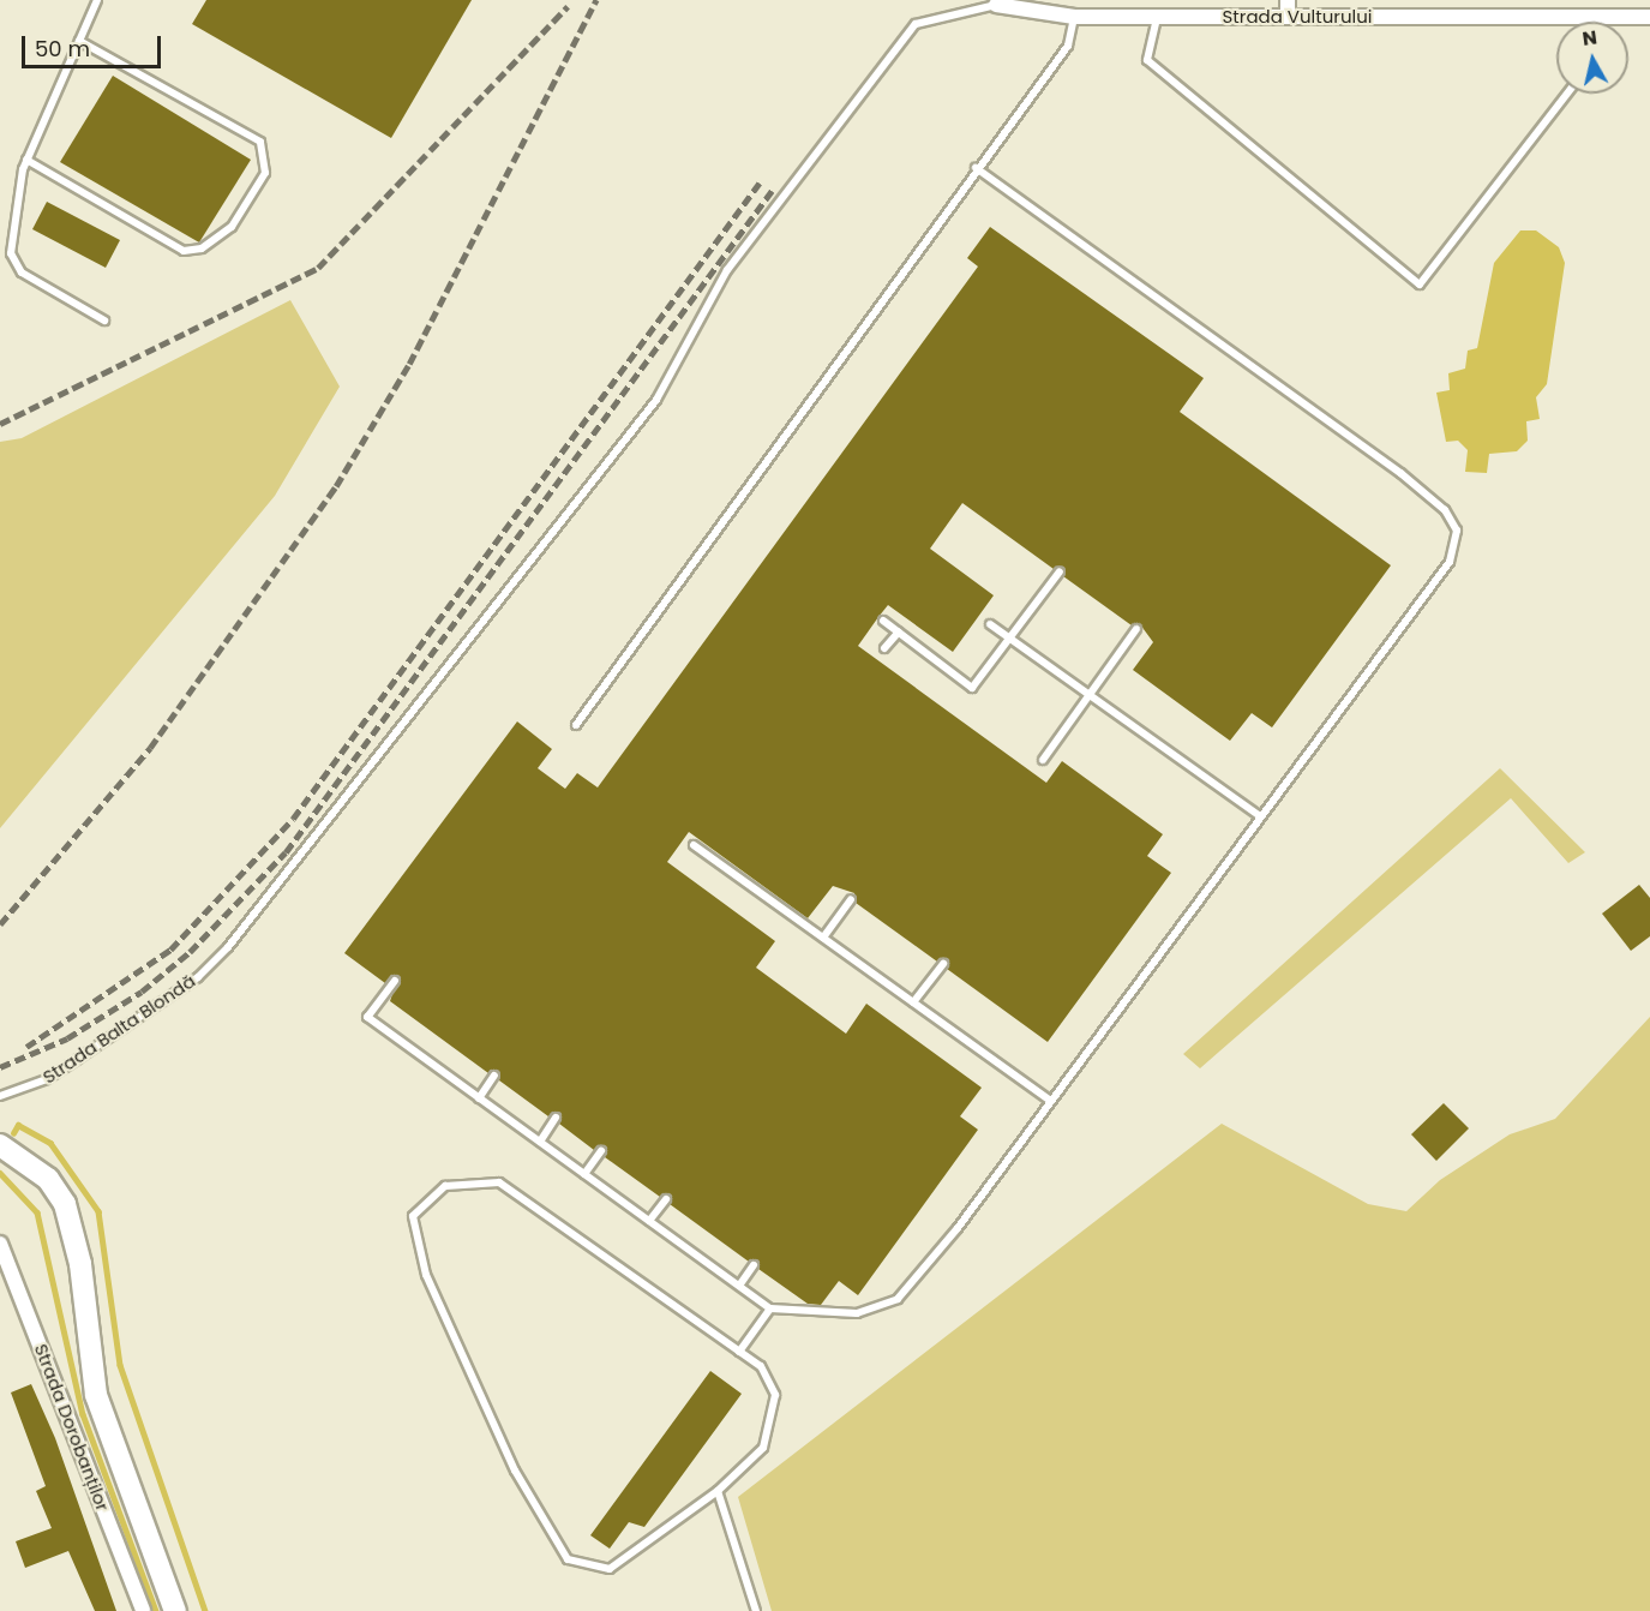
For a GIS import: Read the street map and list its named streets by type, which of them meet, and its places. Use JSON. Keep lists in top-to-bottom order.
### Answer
{
  "streets": {
    "street": ["Strada Vulturului", "Strada Dorobanților"],
    "lane": ["Strada Balta Blondă"]
  },
  "crossings": [
    ["Strada Vulturului", "Strada Balta Blondă"]
  ],
  "scale_bar": "50 m",
  "north": "top"
}
